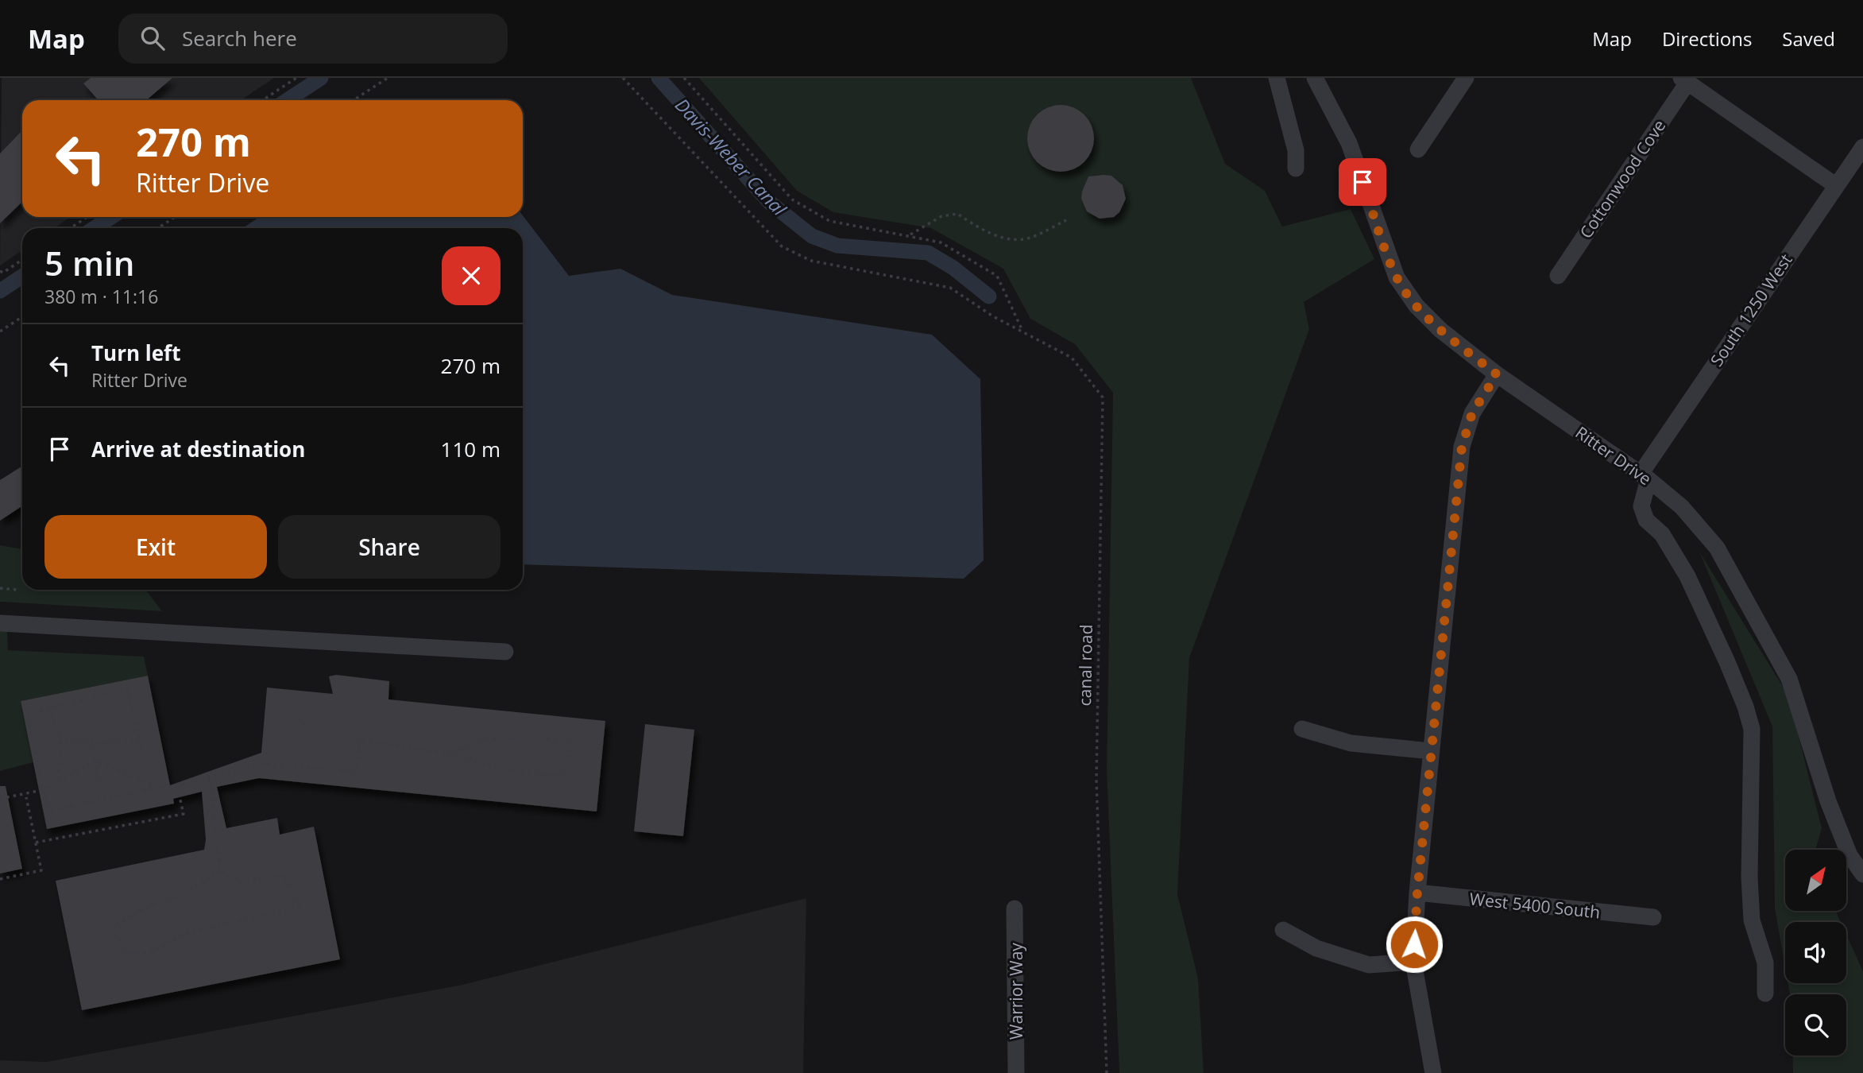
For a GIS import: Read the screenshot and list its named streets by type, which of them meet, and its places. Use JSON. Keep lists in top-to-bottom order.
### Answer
{
  "streets": {
    "street": [
      "Cottonwood Cove",
      "South 1250 West",
      "Ritter Drive",
      "West 5400 South",
      "Warrior Way"
    ],
    "path": ["canal road"]
  },
  "crossings": [
    ["South 1250 West", "Ritter Drive"]
  ],
  "water": ["Davis-Weber Canal"],
  "north": "top right",
  "page": {
    "header": "Map",
    "search": "Search here",
    "nav": ["Map", "Directions", "Saved"],
    "turn": ["270 m", "Ritter Drive"],
    "heading": ["5 min", "380 m · 11:16"],
    "list": [
      {
        "name": "Turn left",
        "note": "Ritter Drive",
        "value": "270 m"
      },
      {
        "name": "Arrive at destination",
        "value": "110 m"
      }
    ],
    "buttons": ["Exit", "Share"]
  }
}
